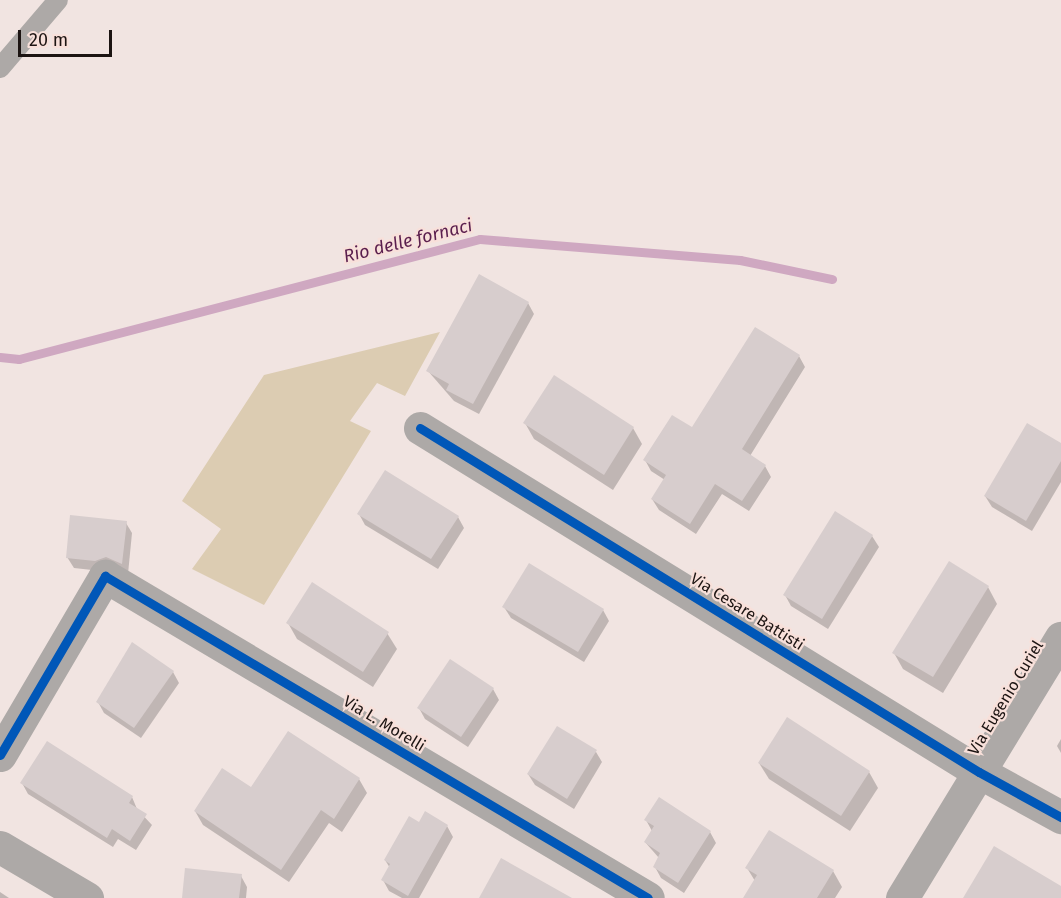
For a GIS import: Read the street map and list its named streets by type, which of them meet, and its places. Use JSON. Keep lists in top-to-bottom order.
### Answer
{
  "streets": {
    "street": ["Via Cesare Battisti", "Via Eugenio Curiel", "Via L. Morelli"]
  },
  "crossings": [
    ["Via Cesare Battisti", "Via Eugenio Curiel"]
  ],
  "water": ["Rio delle fornaci"],
  "scale_bar": "20 m"
}
